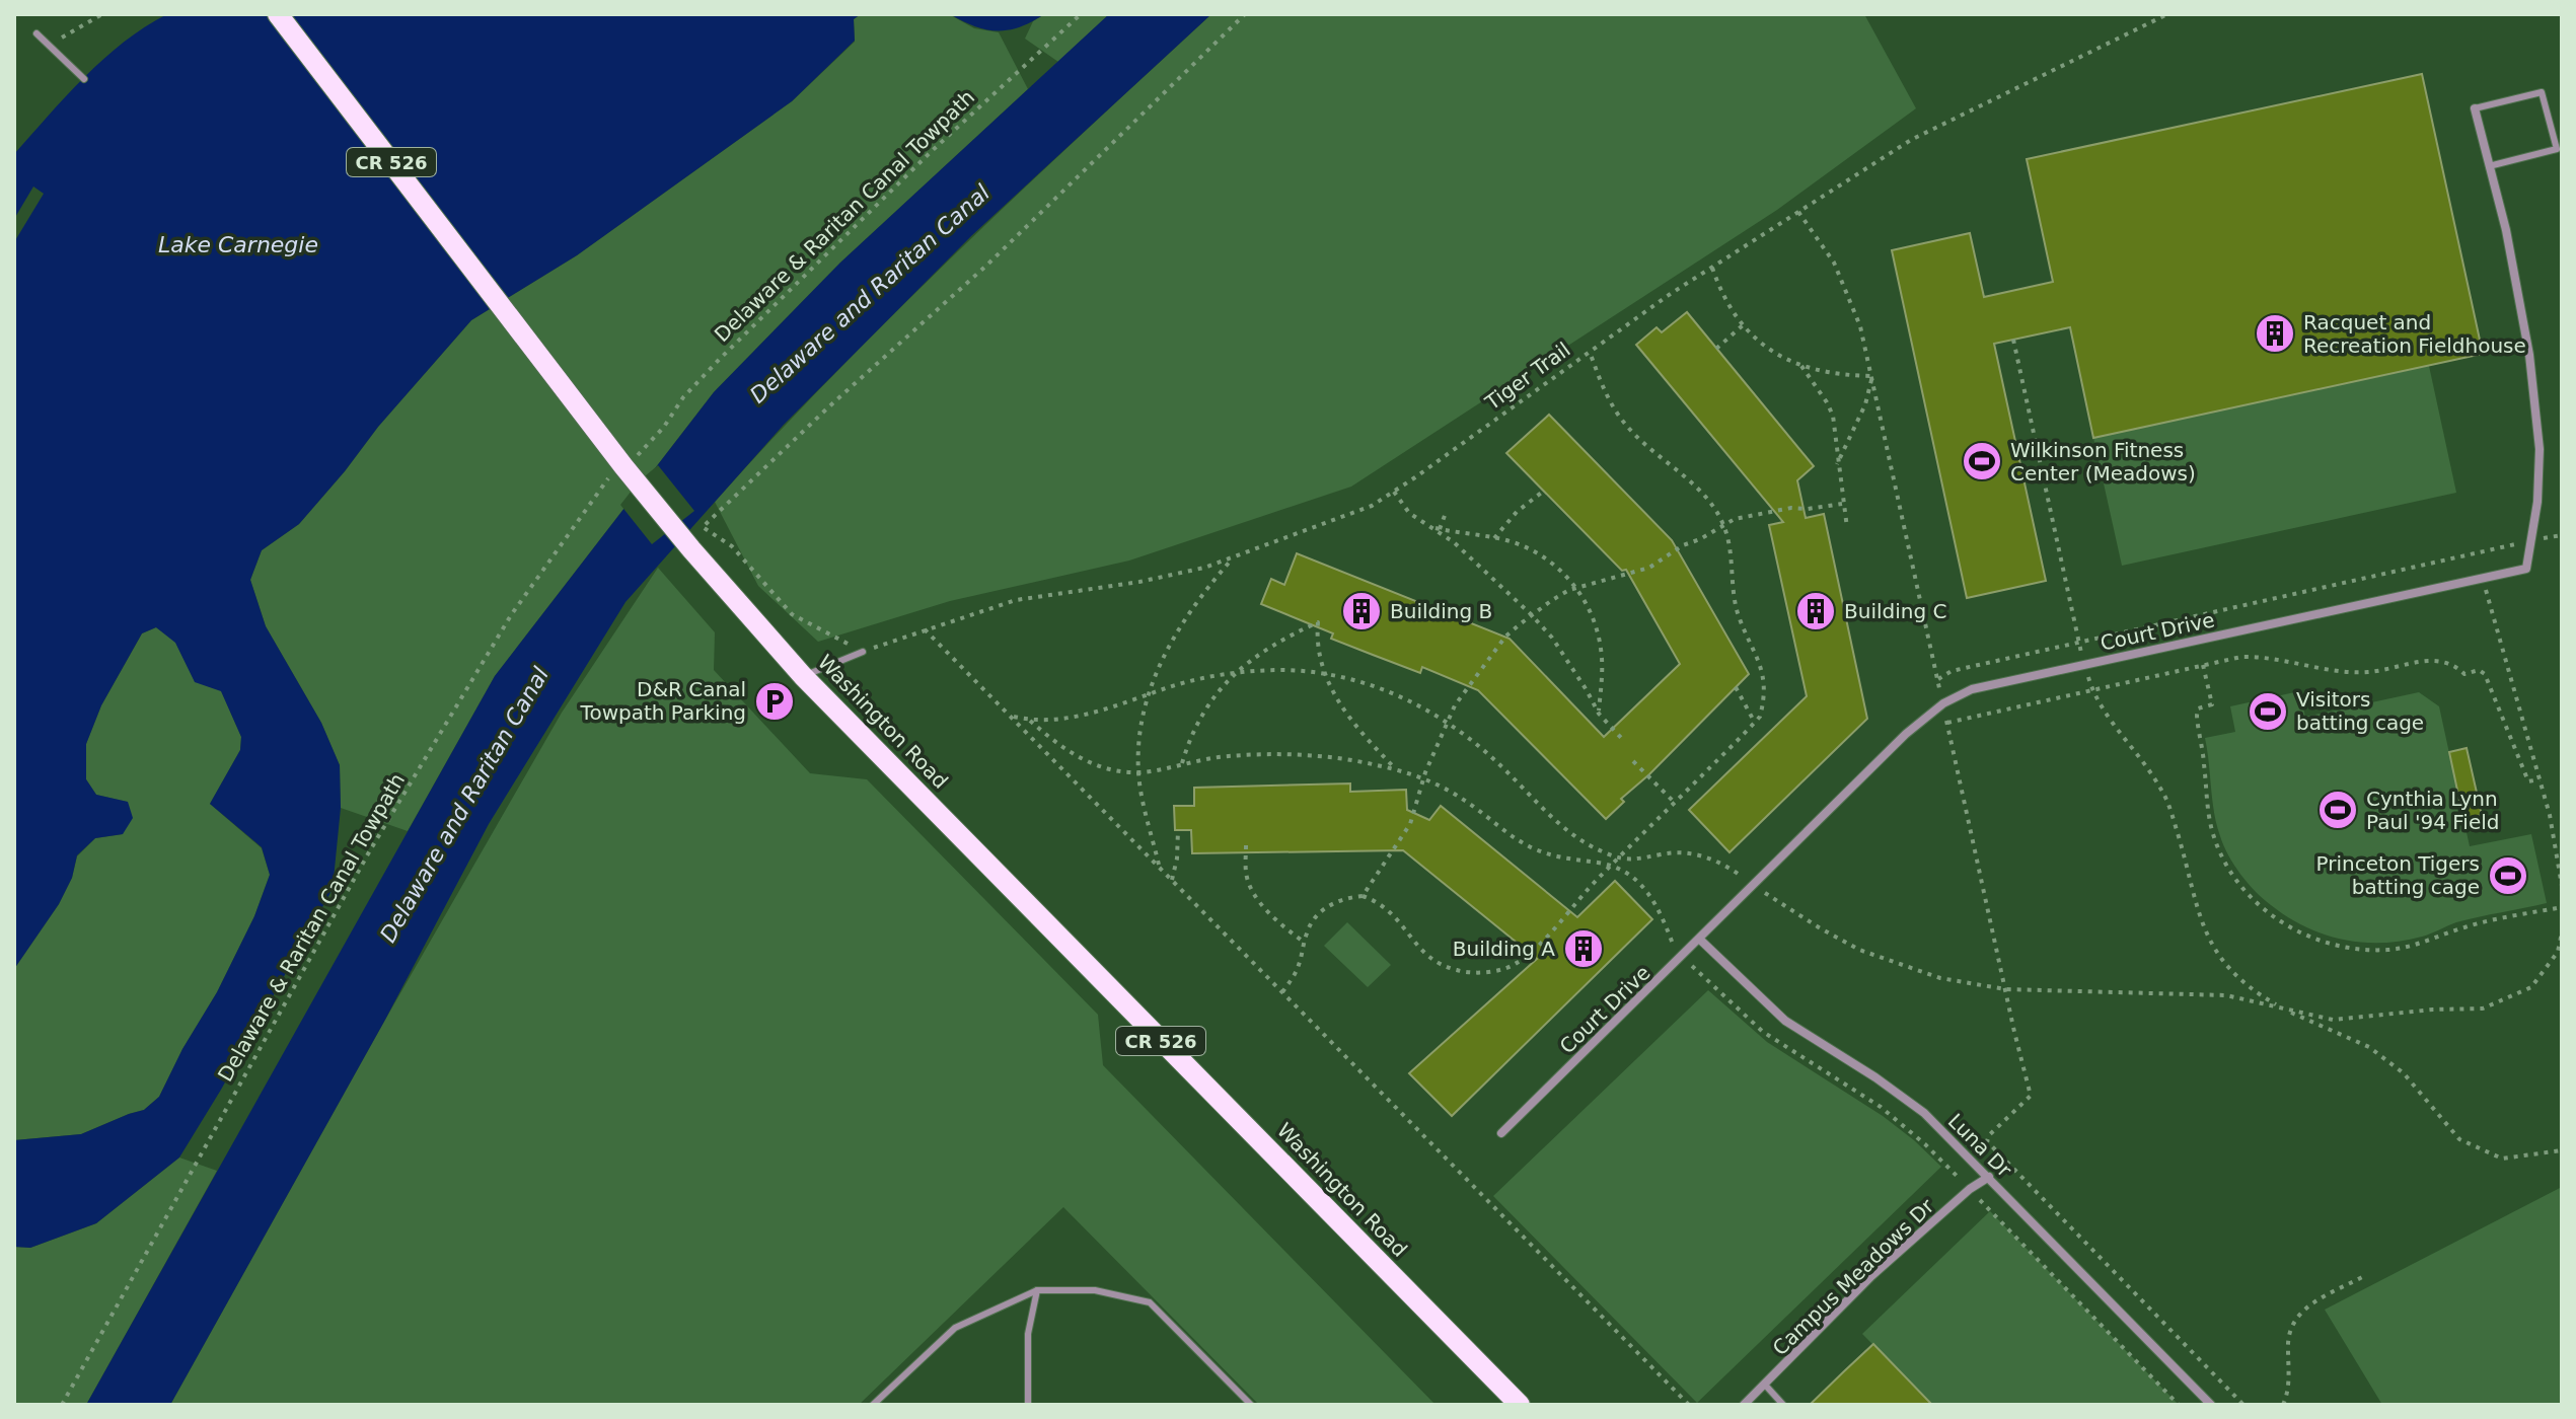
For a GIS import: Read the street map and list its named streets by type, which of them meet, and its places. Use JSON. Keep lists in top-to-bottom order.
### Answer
{
  "streets": {
    "main road": ["CR 526", "Washington Road"],
    "street": ["Court Drive", "Luna Dr", "Campus Meadows Dr"],
    "path": ["Delaware & Raritan Canal Towpath", "Tiger Trail"]
  },
  "crossings": [
    ["Court Drive", "Luna Dr"],
    ["Luna Dr", "Campus Meadows Dr"]
  ],
  "water": ["Lake Carnegie", "Delaware and Raritan Canal"],
  "places": {
    "building": [
      "Racquet and Recreation Fieldhouse",
      "Building B",
      "Building C",
      "Building A"
    ],
    "sports": [
      "Wilkinson Fitness Center (Meadows)",
      "Visitors batting cage",
      "Cynthia Lynn Paul '94 Field",
      "Princeton Tigers batting cage"
    ],
    "parking": ["D&R Canal Towpath Parking"]
  }
}
